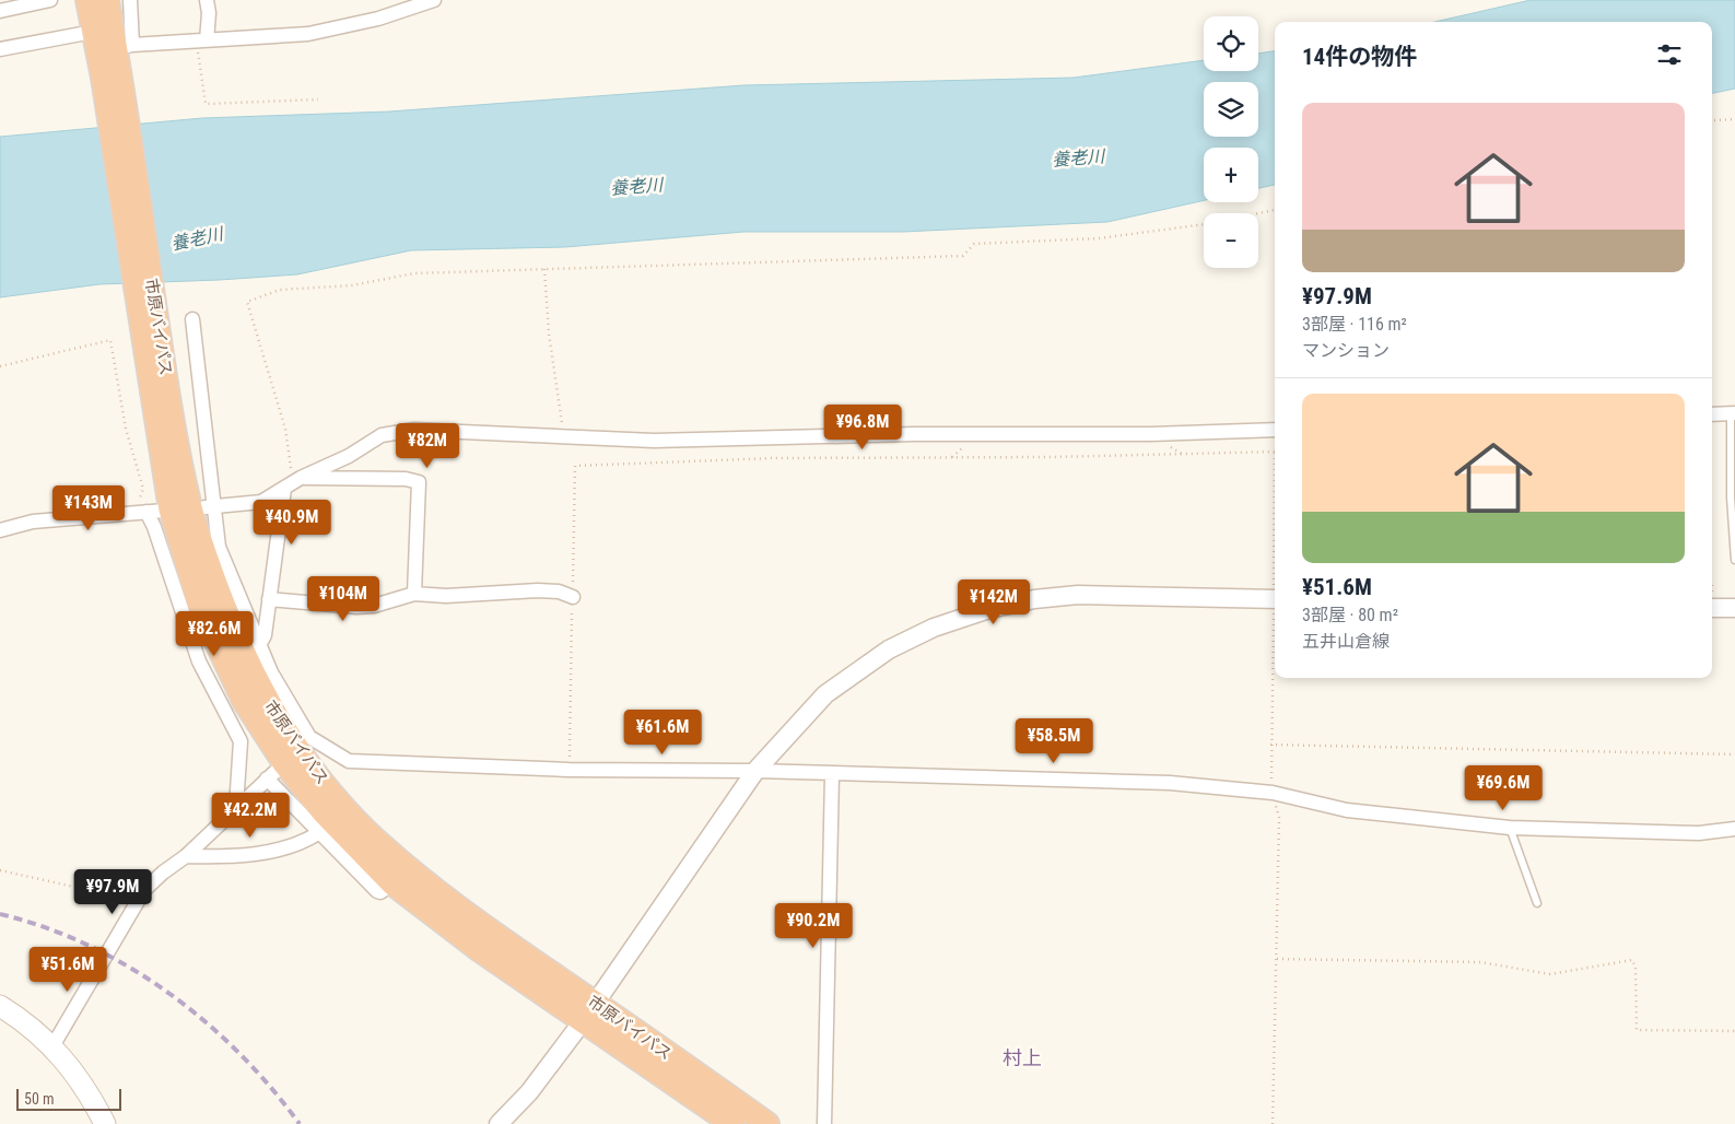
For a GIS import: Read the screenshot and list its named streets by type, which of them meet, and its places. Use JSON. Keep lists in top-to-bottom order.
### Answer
{
  "streets": {
    "highway": ["市原バイパス"]
  },
  "districts": ["村上"],
  "water": ["養老川"],
  "scale_bar": "50 m",
  "page": {
    "map_buttons": ["+", "−"],
    "heading": "14件の物件",
    "list": [
      {
        "name": "¥97.9M",
        "note": "3部屋 · 116 m² · マンション"
      },
      {
        "name": "¥51.6M",
        "note": "3部屋 · 80 m² · 五井山倉線"
      }
    ],
    "price": [
      "¥96.8M",
      "¥82M",
      "¥143M",
      "¥40.9M",
      "¥104M",
      "¥142M",
      "¥82.6M",
      "¥61.6M",
      "¥58.5M",
      "¥69.6M",
      "¥42.2M",
      "¥97.9M",
      "¥90.2M",
      "¥51.6M"
    ],
    "scale": "50 m"
  }
}
